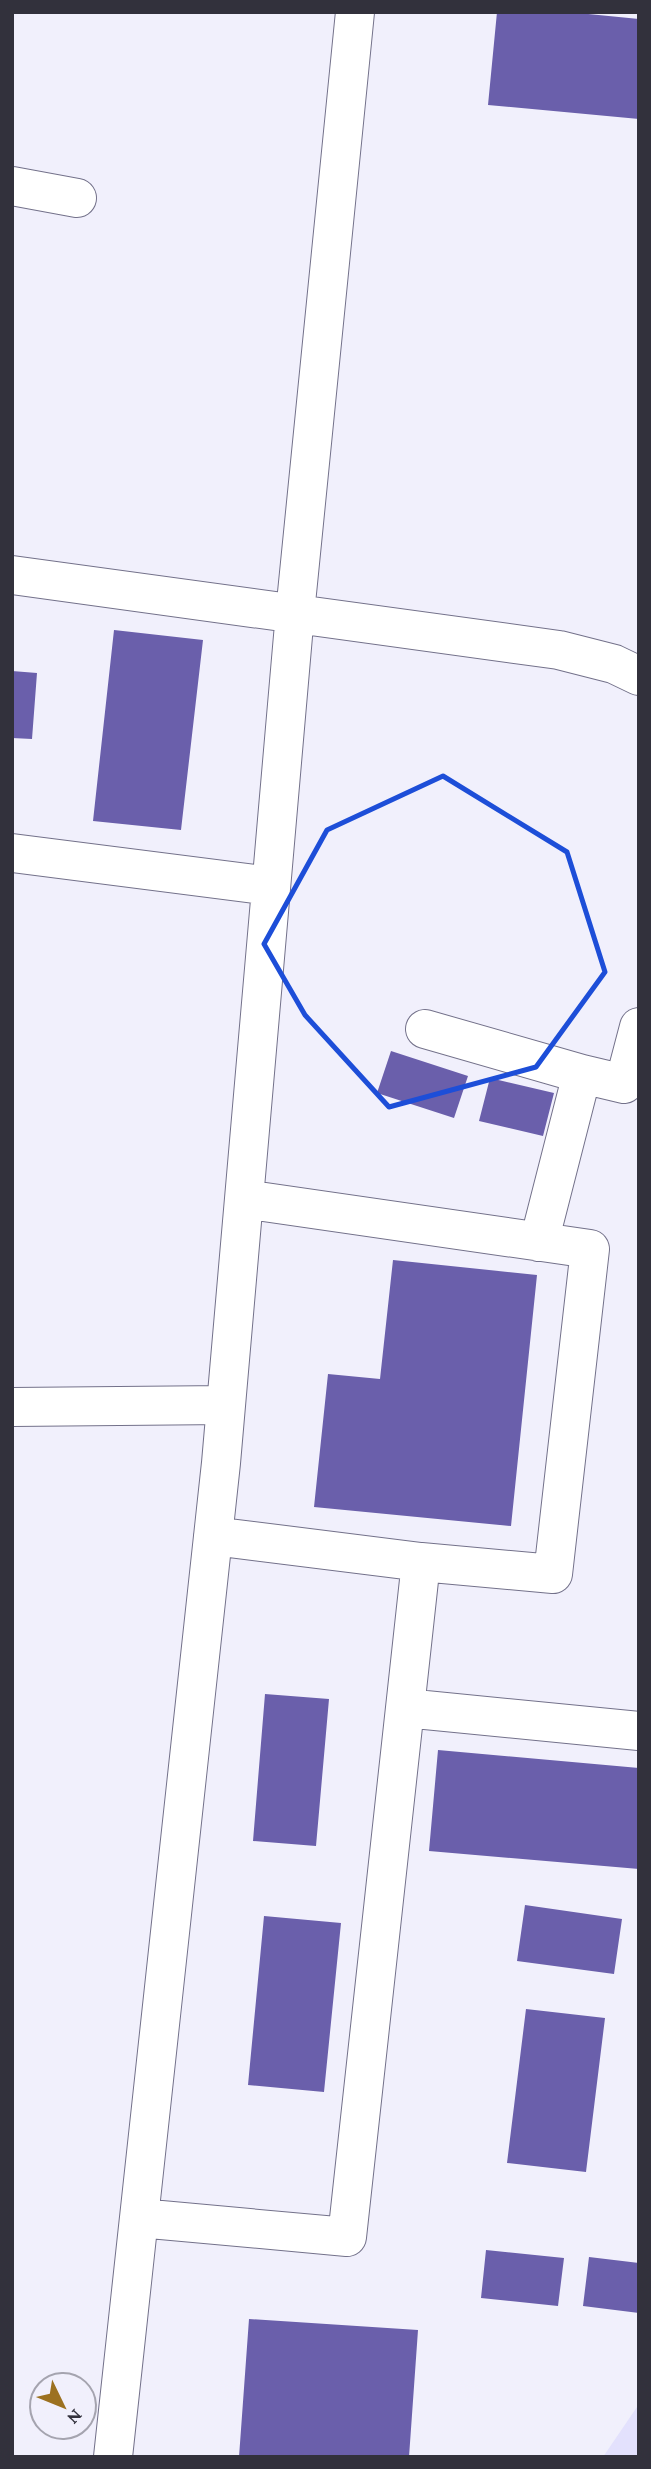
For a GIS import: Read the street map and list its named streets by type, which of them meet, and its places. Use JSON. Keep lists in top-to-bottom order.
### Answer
{
  "north": "bottom right"
}
